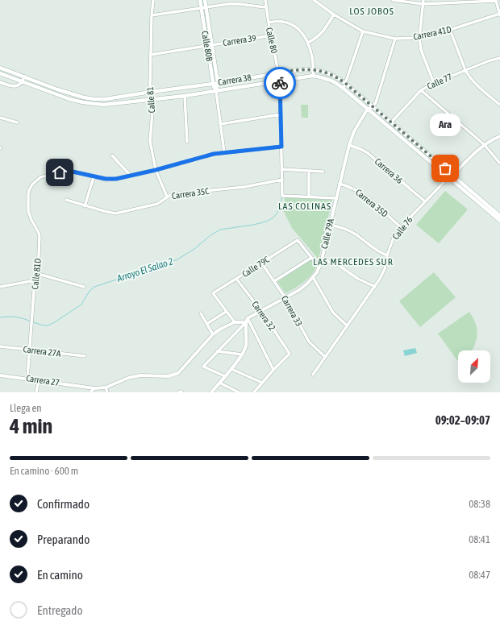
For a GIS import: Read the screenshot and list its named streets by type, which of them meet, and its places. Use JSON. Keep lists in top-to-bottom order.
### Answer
{
  "streets": {
    "main road": ["Calle 80B", "Carrera 38"],
    "street": [
      "Carrera 41D",
      "Carrera 39",
      "Calle 80",
      "Calle 77",
      "Calle 81",
      "Carrera 36",
      "Carrera 35C",
      "Carrera 35D",
      "Calle 76",
      "Calle 79A",
      "Calle 79C",
      "Calle 81D",
      "Carrera 33",
      "Carrera 32",
      "Carrera 27A",
      "Carrera 27"
    ]
  },
  "crossings": [
    ["Carrera 39", "Calle 80"],
    ["Carrera 39", "Calle 80B"],
    ["Carrera 39", "Calle 81"],
    ["Calle 80", "Carrera 38"],
    ["Calle 80", "Carrera 35C"],
    ["Calle 80B", "Carrera 38"],
    ["Carrera 38", "Calle 77"],
    ["Carrera 38", "Calle 81"],
    ["Carrera 38", "Calle 76"],
    ["Carrera 38", "Calle 79A"],
    ["Calle 81", "Carrera 35C"],
    ["Carrera 36", "Calle 76"],
    ["Carrera 36", "Calle 79A"],
    ["Carrera 35D", "Calle 76"],
    ["Carrera 35D", "Calle 79A"],
    ["Calle 76", "Carrera 33"],
    ["Calle 79A", "Carrera 33"],
    ["Calle 79A", "Carrera 32"],
    ["Calle 79C", "Carrera 33"],
    ["Calle 79C", "Carrera 32"],
    ["Calle 81D", "Carrera 27A"],
    ["Calle 81D", "Carrera 27"]
  ],
  "districts": ["LOS JOBOS", "LAS COLINAS", "LAS MERCEDES SUR"],
  "water": ["Arroyo El Salao 2"],
  "places": ["Ara"],
  "north": "top right",
  "page": {
    "bubble": "Ara",
    "heading": ["4 min", "Llega en", "09:02–09:07"],
    "bar": "En camino · 600 m",
    "list": [
      ["Confirmado", "08:38"],
      ["Preparando", "08:41"],
      ["En camino", "08:47"],
      "Entregado"
    ]
  }
}
